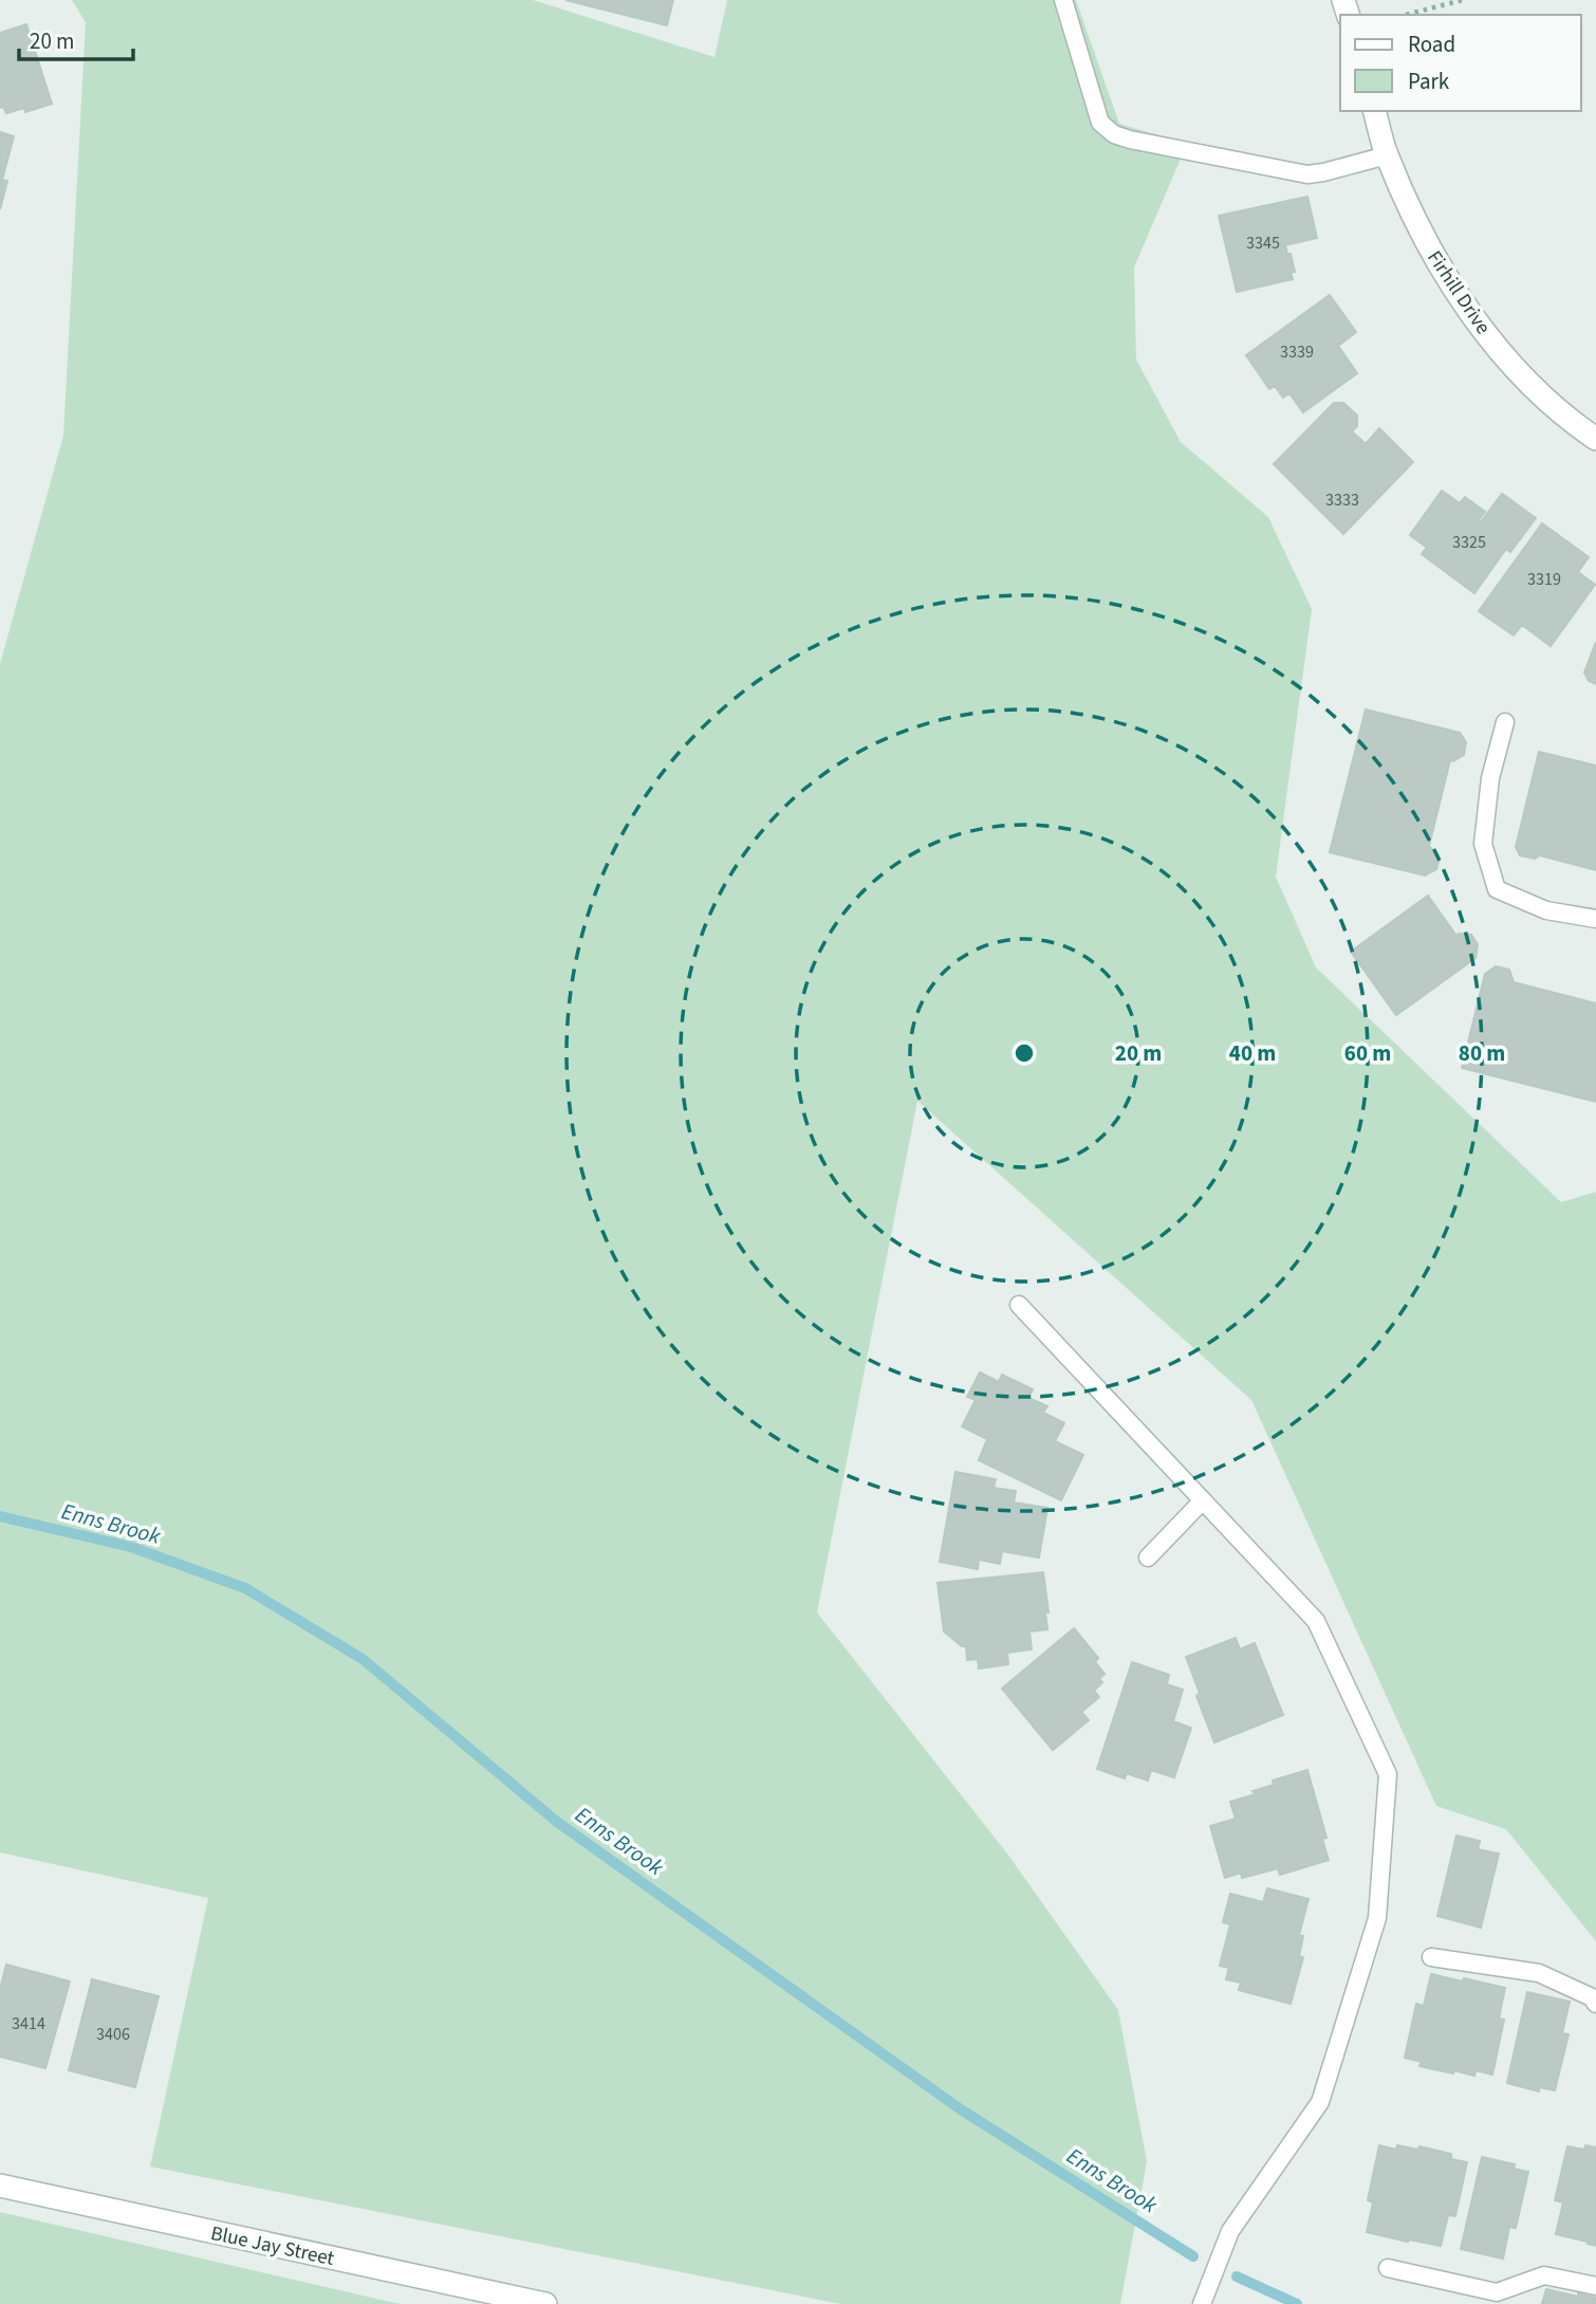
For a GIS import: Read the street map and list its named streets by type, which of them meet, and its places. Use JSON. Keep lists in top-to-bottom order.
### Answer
{
  "streets": {
    "street": ["Firhill Drive", "Blue Jay Street"]
  },
  "water": ["Enns Brook"],
  "house_numbers": [
    "3345",
    "3339",
    "3333",
    "3325",
    "3319",
    "3414",
    "3406"
  ],
  "legend": ["Road", "Park"],
  "scale_bar": "20 m",
  "rings": [
    "20 m",
    "40 m",
    "60 m",
    "80 m"
  ]
}
